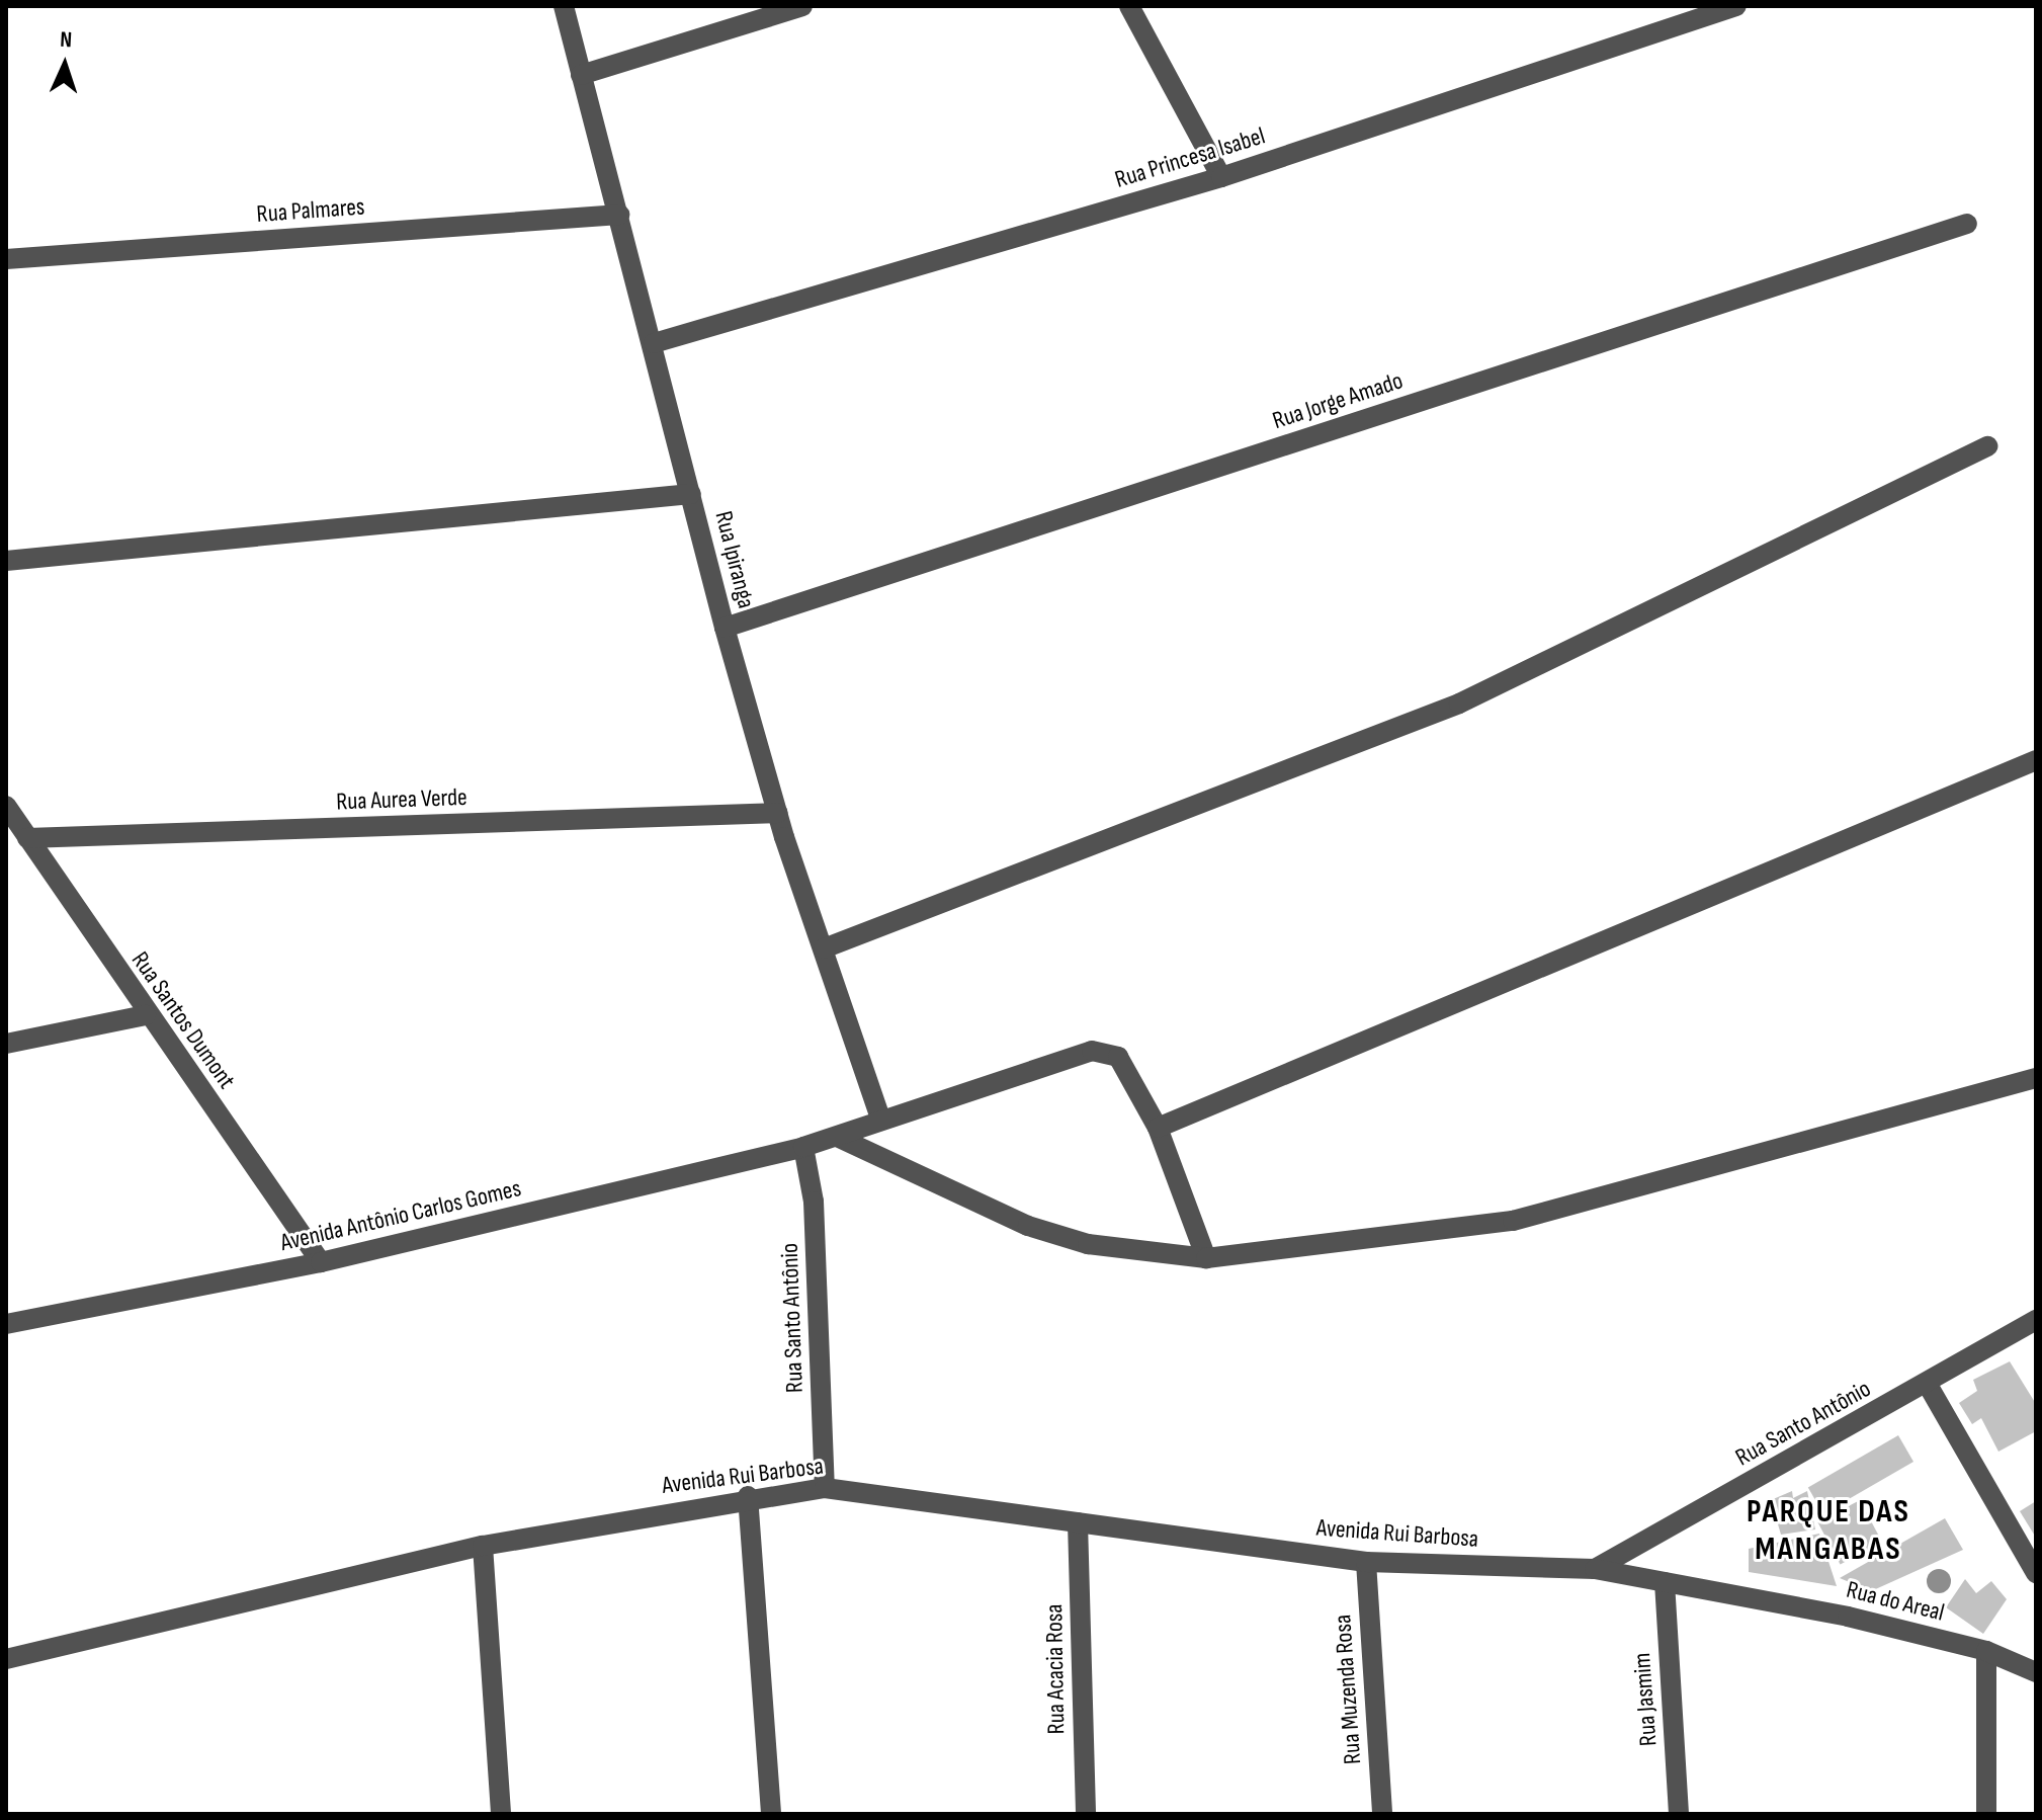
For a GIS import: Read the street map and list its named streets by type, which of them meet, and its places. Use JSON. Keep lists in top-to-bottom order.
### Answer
{
  "streets": {
    "street": [
      "Rua Princesa Isabel",
      "Rua Palmares",
      "Rua Jorge Amado",
      "Rua Ipiranga",
      "Rua Aurea Verde",
      "Rua Santos Dumont",
      "Avenida Antônio Carlos Gomes",
      "Rua Santo Antônio",
      "Avenida Rui Barbosa",
      "Rua do Areal",
      "Rua Acacia Rosa",
      "Rua Muzenda Rosa",
      "Rua Jasmim"
    ]
  },
  "crossings": [
    ["Rua Princesa Isabel", "Rua Ipiranga"],
    ["Rua Palmares", "Rua Ipiranga"],
    ["Rua Jorge Amado", "Rua Ipiranga"],
    ["Rua Ipiranga", "Rua Aurea Verde"],
    ["Rua Ipiranga", "Avenida Antônio Carlos Gomes"],
    ["Rua Aurea Verde", "Rua Santos Dumont"],
    ["Rua Santos Dumont", "Avenida Antônio Carlos Gomes"],
    ["Avenida Antônio Carlos Gomes", "Rua Santo Antônio"],
    ["Rua Santo Antônio", "Avenida Rui Barbosa"],
    ["Rua Santo Antônio", "Rua do Areal"],
    ["Avenida Rui Barbosa", "Rua do Areal"],
    ["Avenida Rui Barbosa", "Rua Acacia Rosa"],
    ["Avenida Rui Barbosa", "Rua Muzenda Rosa"],
    ["Rua do Areal", "Rua Jasmim"]
  ],
  "districts": ["PARQUE DAS MANGABAS"],
  "north": "top"
}
